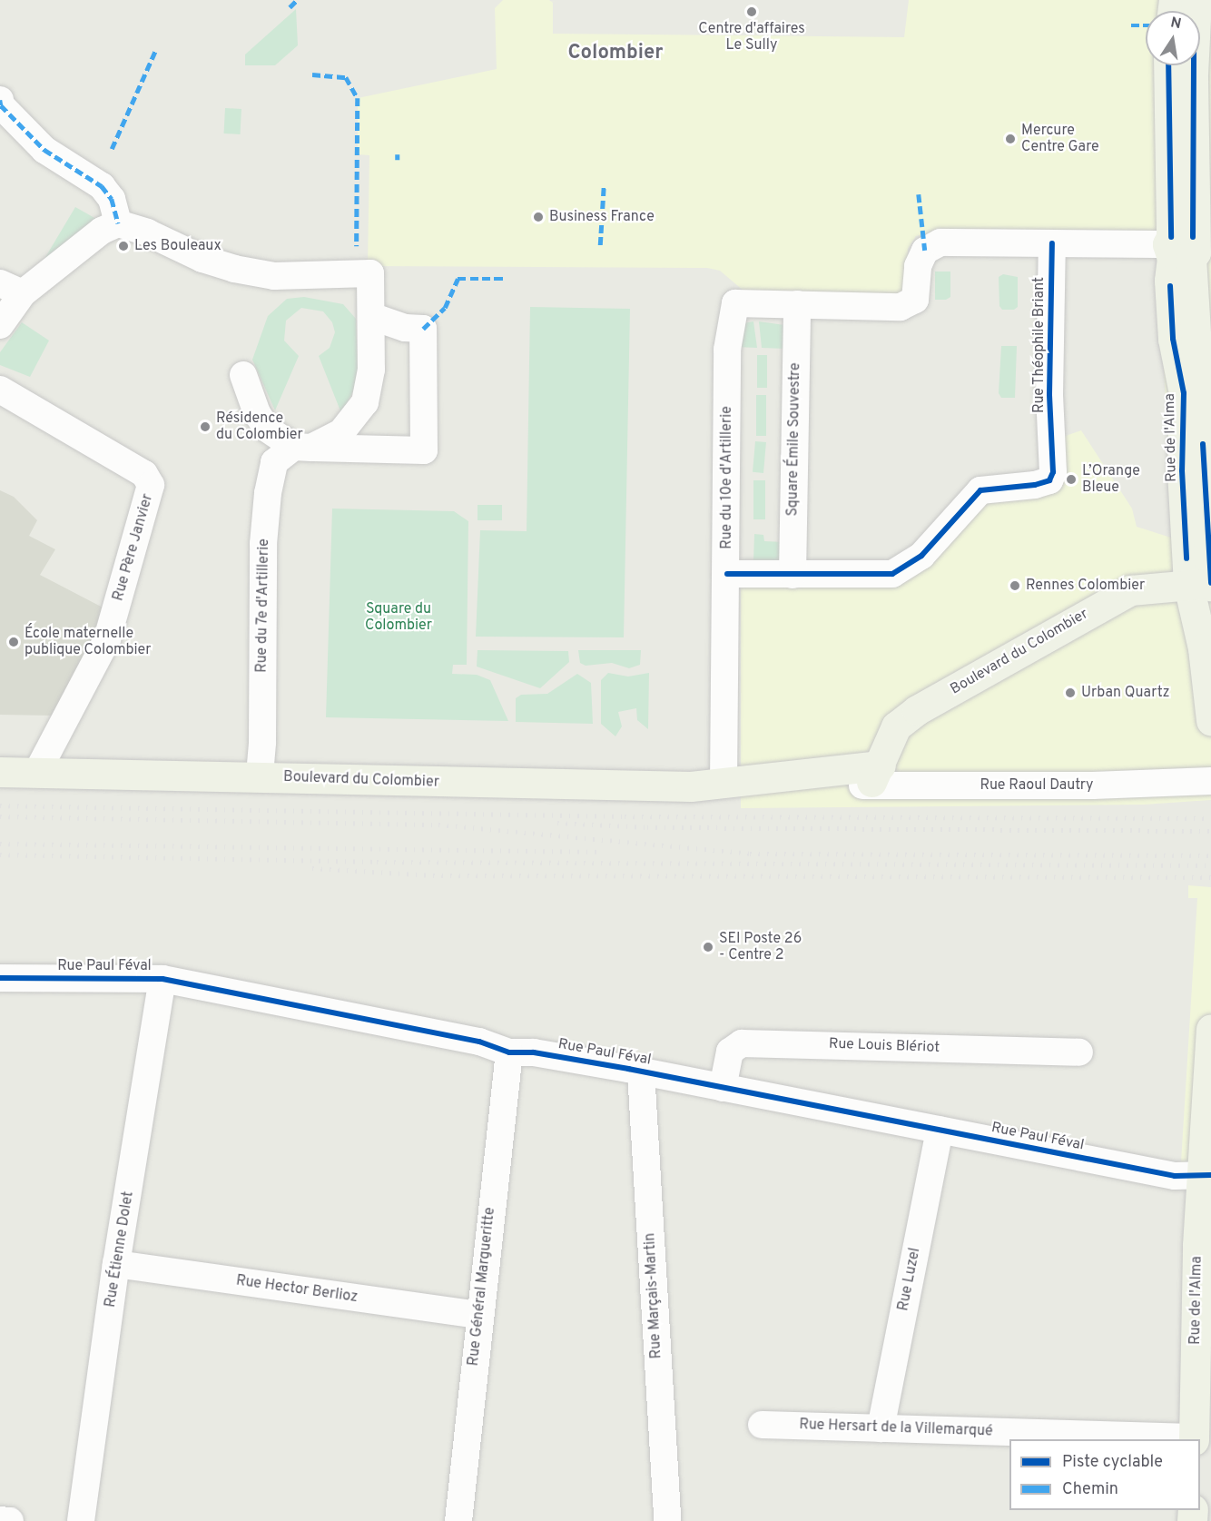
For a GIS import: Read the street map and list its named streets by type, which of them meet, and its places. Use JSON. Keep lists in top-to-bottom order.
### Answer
{
  "streets": {
    "main road": ["Rue de l'Alma", "Boulevard du Colombier"],
    "street": [
      "Rue Théophile Briant",
      "Square Émile Souvestre",
      "Rue du 10e d'Artillerie",
      "Rue Père Janvier",
      "Rue du 7e d'Artillerie",
      "Rue Raoul Dautry",
      "Rue Paul Féval",
      "Rue Louis Blériot",
      "Rue Étienne Dolet",
      "Rue Luzel",
      "Rue Général Margueritte",
      "Rue Hector Berlioz",
      "Rue Marçais-Martin",
      "Rue Hersart de la Villemarqué"
    ]
  },
  "crossings": [
    ["Rue Théophile Briant", "Square Émile Souvestre"],
    ["Rue Théophile Briant", "Rue du 10e d'Artillerie"],
    ["Rue de l'Alma", "Boulevard du Colombier"],
    ["Rue de l'Alma", "Rue Paul Féval"],
    ["Rue de l'Alma", "Rue Hersart de la Villemarqué"],
    ["Square Émile Souvestre", "Rue du 10e d'Artillerie"],
    ["Rue du 10e d'Artillerie", "Boulevard du Colombier"],
    ["Rue Père Janvier", "Boulevard du Colombier"],
    ["Rue du 7e d'Artillerie", "Boulevard du Colombier"],
    ["Boulevard du Colombier", "Rue Raoul Dautry"],
    ["Rue Paul Féval", "Rue Louis Blériot"],
    ["Rue Paul Féval", "Rue Étienne Dolet"],
    ["Rue Paul Féval", "Rue Luzel"],
    ["Rue Paul Féval", "Rue Général Margueritte"],
    ["Rue Paul Féval", "Rue Marçais-Martin"],
    ["Rue Étienne Dolet", "Rue Hector Berlioz"],
    ["Rue Luzel", "Rue Hersart de la Villemarqué"],
    ["Rue Général Margueritte", "Rue Hector Berlioz"]
  ],
  "districts": ["Colombier"],
  "parks": ["Square du Colombier"],
  "places": [
    "Centre d'affaires Le Sully",
    "Mercure Centre Gare",
    "Business France",
    "Les Bouleaux",
    "Résidence du Colombier",
    "L’Orange Bleue",
    "Rennes Colombier",
    "École maternelle publique Colombier",
    "Urban Quartz",
    "SEI Poste 26 - Centre 2"
  ],
  "legend": ["Piste cyclable", "Chemin"],
  "north": "top"
}
